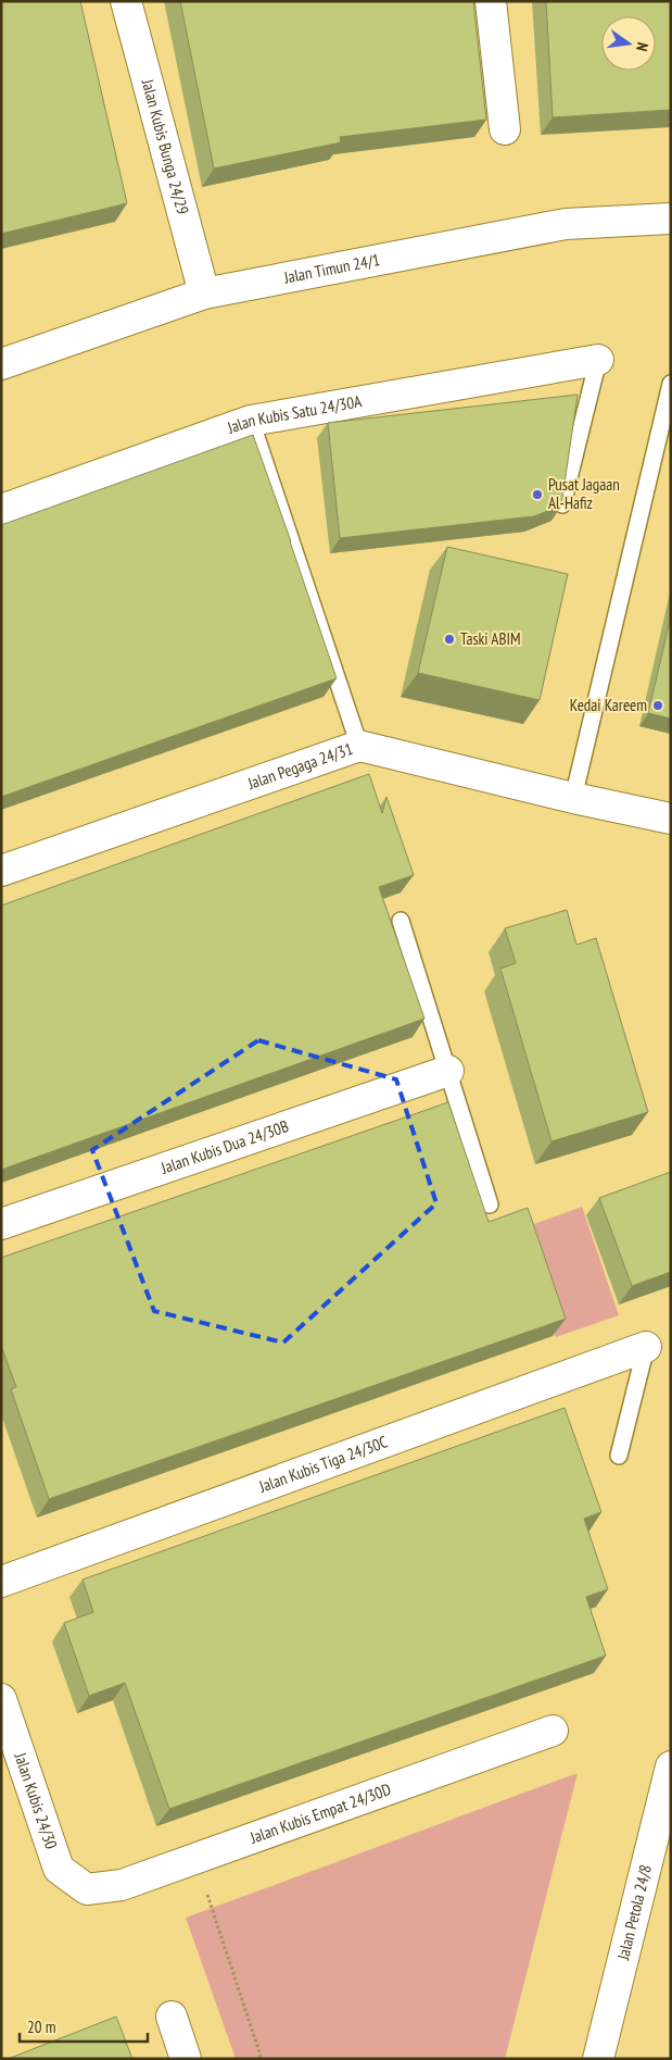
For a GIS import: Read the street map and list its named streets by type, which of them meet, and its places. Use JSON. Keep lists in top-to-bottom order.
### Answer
{
  "streets": {
    "street": [
      "Jalan Kubis Bunga 24/29",
      "Jalan Timun 24/1",
      "Jalan Kubis Satu 24/30A",
      "Jalan Pegaga 24/31",
      "Jalan Kubis Dua 24/30B",
      "Jalan Kubis Tiga 24/30C",
      "Jalan Kubis 24/30",
      "Jalan Kubis Empat 24/30D",
      "Jalan Petola 24/8"
    ]
  },
  "crossings": [
    ["Jalan Kubis Bunga 24/29", "Jalan Timun 24/1"],
    ["Jalan Kubis 24/30", "Jalan Kubis Empat 24/30D"]
  ],
  "places": ["Pusat Jagaan Al-Hafiz", "Taski ABIM", "Kedai Kareem"],
  "scale_bar": "20 m",
  "north": "right"
}
